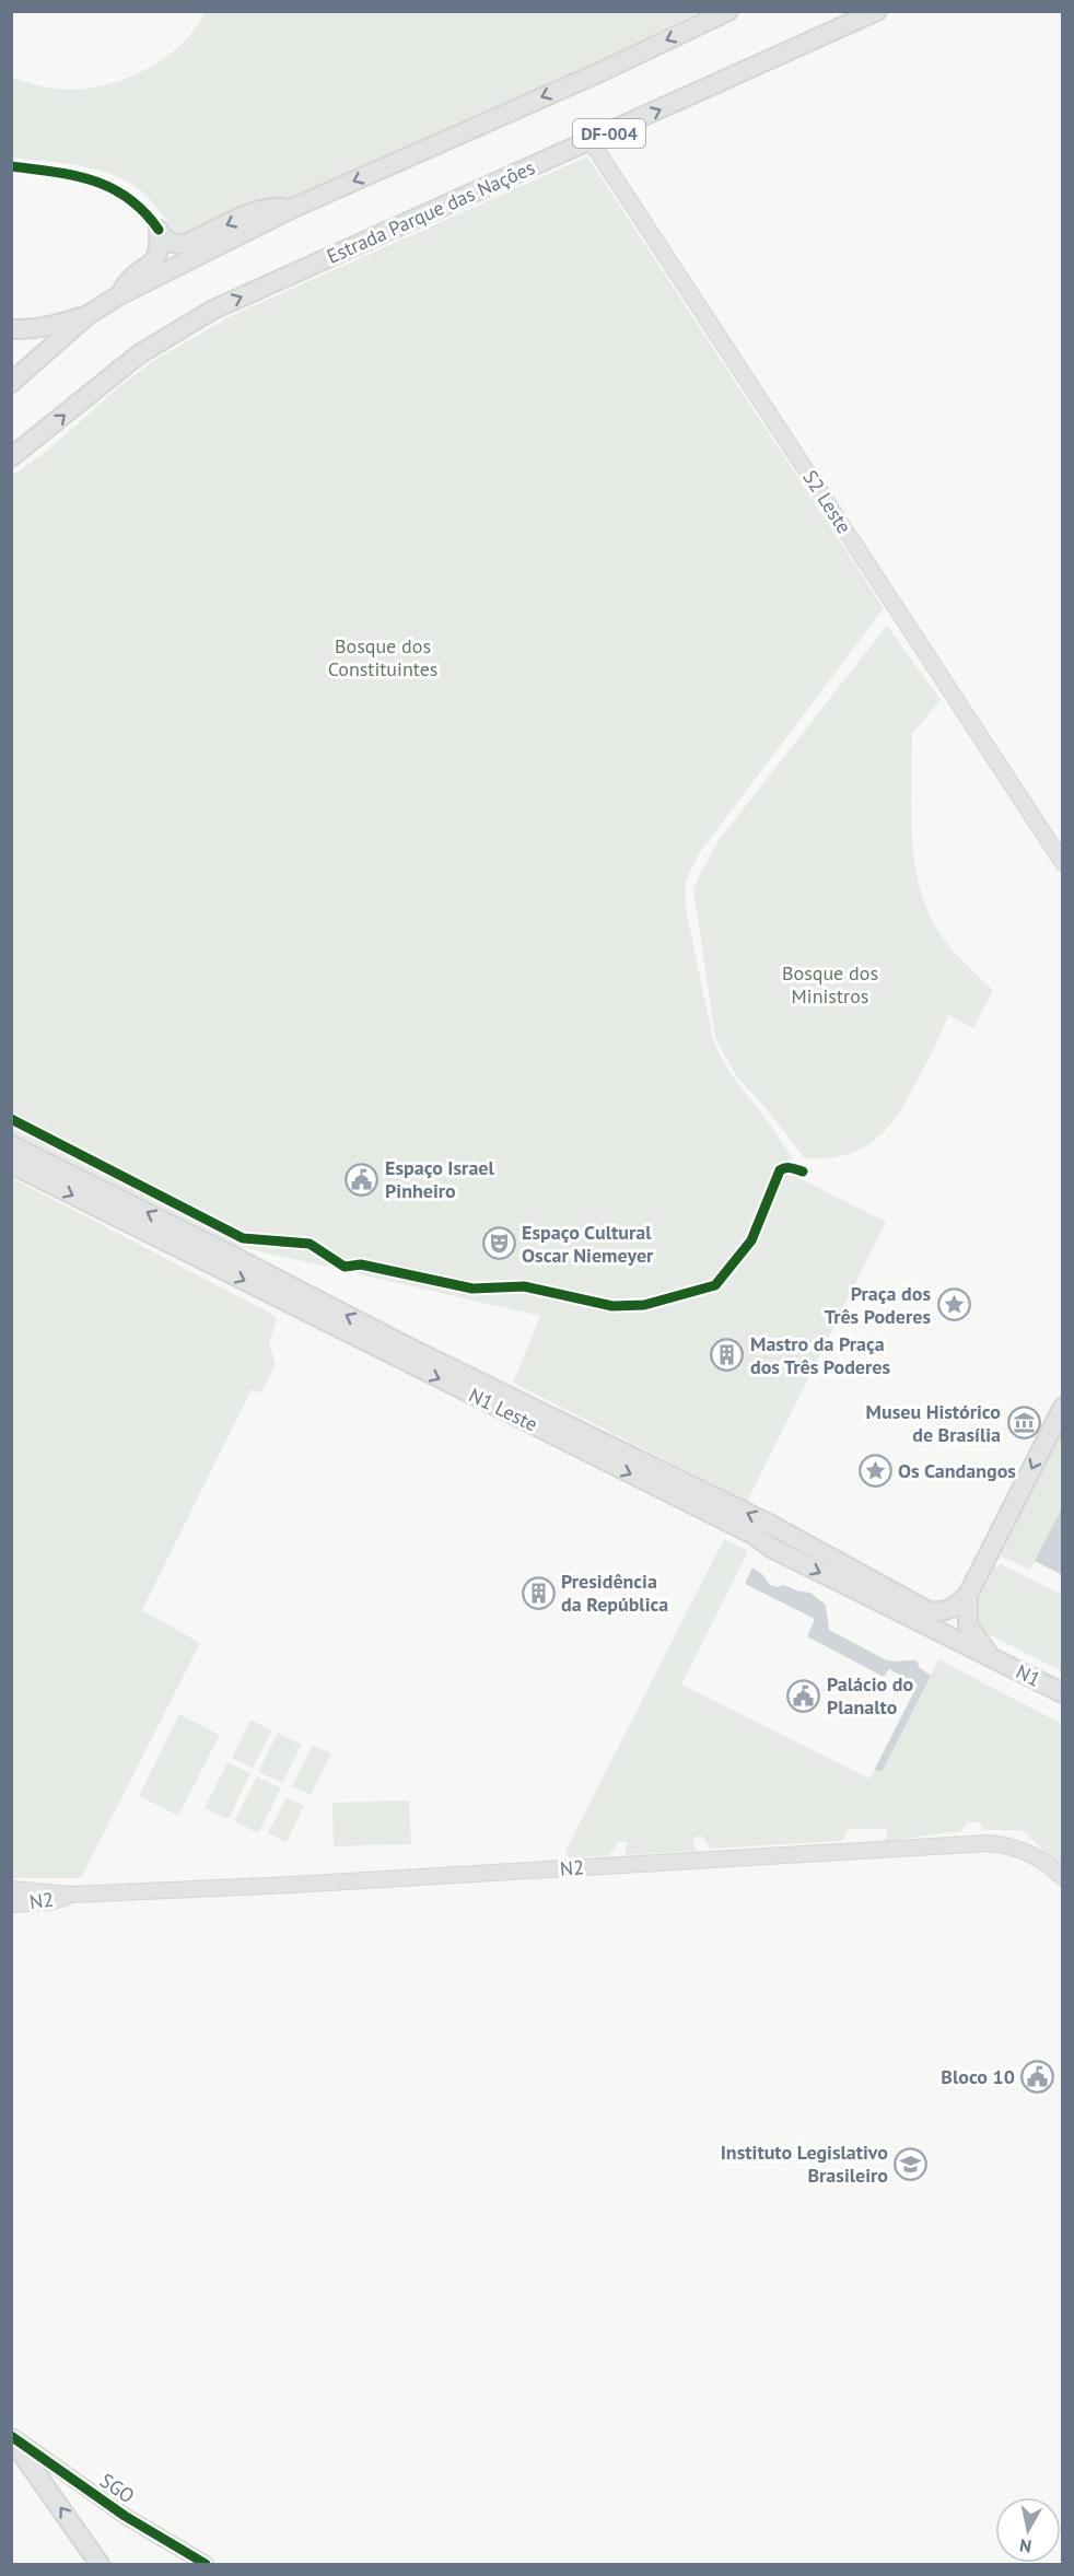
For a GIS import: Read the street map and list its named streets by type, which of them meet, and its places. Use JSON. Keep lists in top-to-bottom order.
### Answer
{
  "streets": {
    "highway": [
      "DF-004",
      "Estrada Parque das Nações",
      "N1 Leste",
      "N1"
    ],
    "main road": ["S2 Leste", "N2", "SGO"]
  },
  "crossings": [
    ["Estrada Parque das Nações", "S2 Leste"],
    ["N1 Leste", "N1"]
  ],
  "parks": ["Bosque dos Constituintes", "Bosque dos Ministros"],
  "places": {
    "public building": ["Espaço Israel Pinheiro", "Palácio do Planalto", "Bloco 10"],
    "theatre": ["Espaço Cultural Oscar Niemeyer"],
    "place": ["Praça dos Três Poderes", "Os Candangos"],
    "building": ["Mastro da Praça dos Três Poderes", "Presidência da República"],
    "museum": ["Museu Histórico de Brasília"],
    "school or university": ["Instituto Legislativo Brasileiro"]
  },
  "north": "bottom"
}
